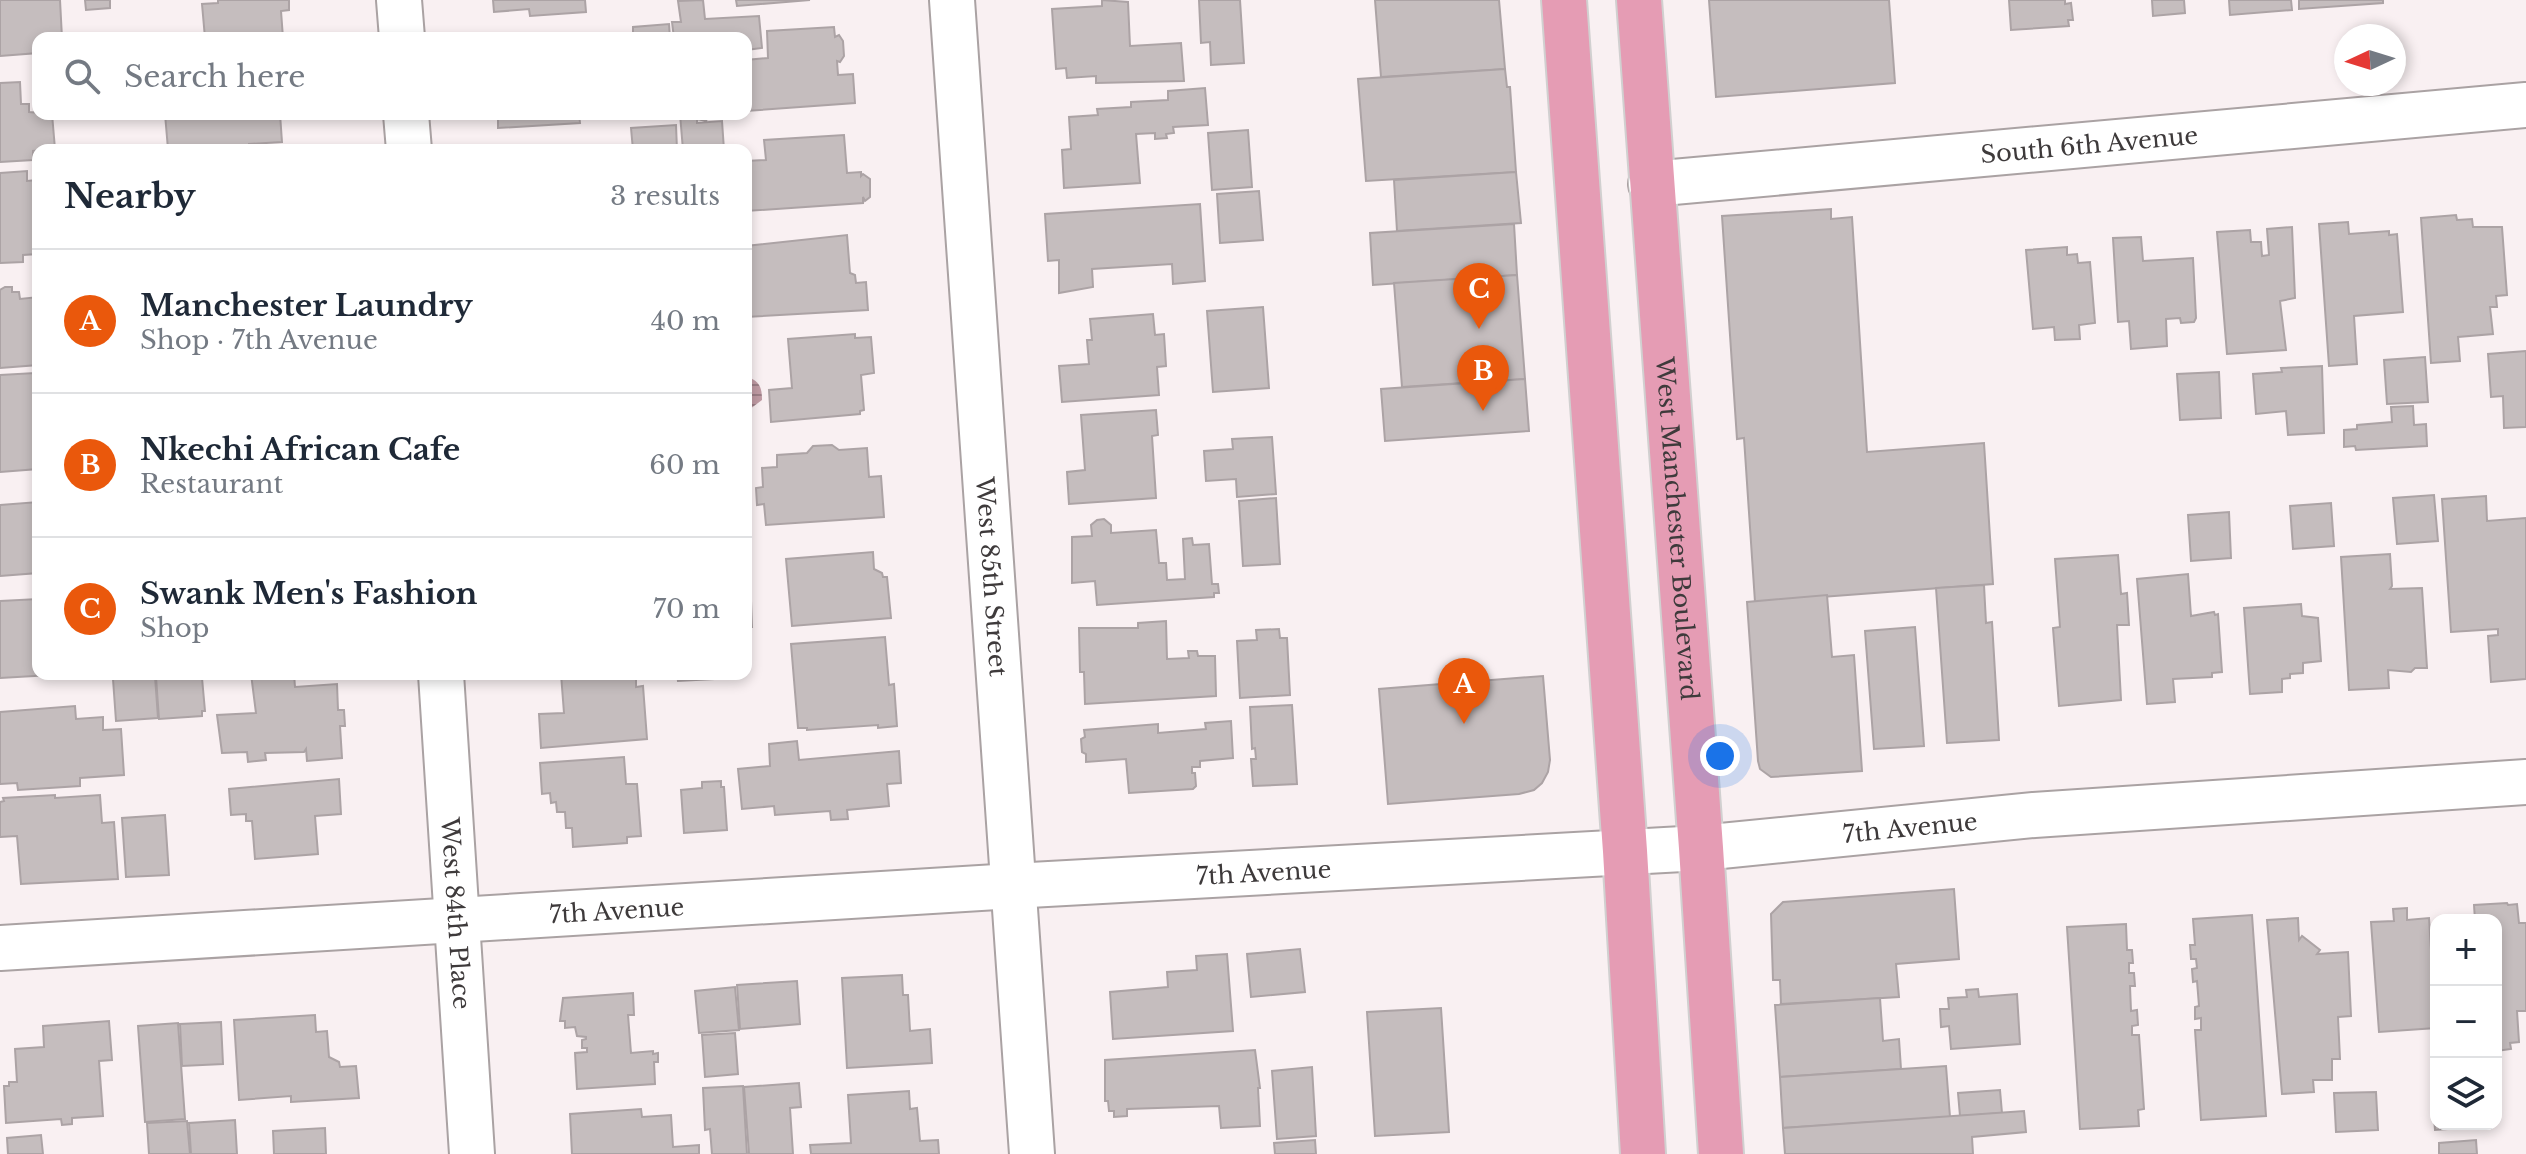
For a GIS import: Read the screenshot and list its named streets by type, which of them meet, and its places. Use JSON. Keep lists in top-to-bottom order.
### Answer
{
  "streets": {
    "main road": ["West Manchester Boulevard"],
    "street": [
      "South 6th Avenue",
      "West 85th Street",
      "7th Avenue",
      "West 84th Place"
    ]
  },
  "crossings": [
    ["South 6th Avenue", "West Manchester Boulevard"],
    ["West Manchester Boulevard", "7th Avenue"],
    ["West 85th Street", "7th Avenue"],
    ["7th Avenue", "West 84th Place"]
  ],
  "north": "left",
  "page": {
    "search": "Search here",
    "heading": ["Nearby", "3 results"],
    "list": [
      {
        "mark": "A",
        "name": "Manchester Laundry",
        "note": "Shop · 7th Avenue",
        "value": "40 m"
      },
      {
        "mark": "B",
        "name": "Nkechi African Cafe",
        "note": "Restaurant",
        "value": "60 m"
      },
      {
        "mark": "C",
        "name": "Swank Men's Fashion",
        "note": "Shop",
        "value": "70 m"
      }
    ],
    "pins": ["C", "B", "A"],
    "map_buttons": ["+", "−"]
  }
}
